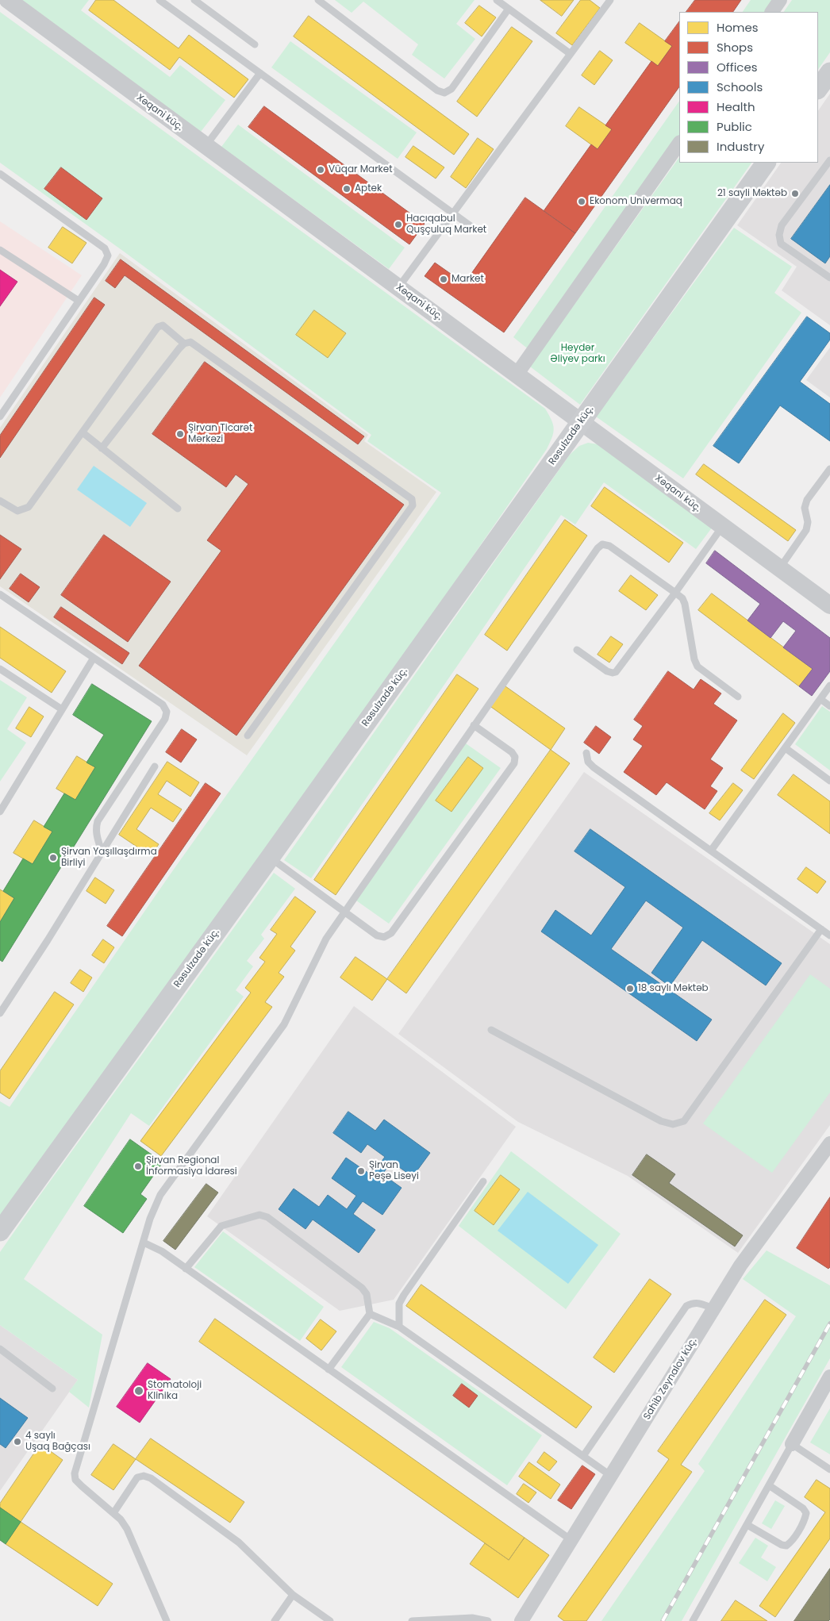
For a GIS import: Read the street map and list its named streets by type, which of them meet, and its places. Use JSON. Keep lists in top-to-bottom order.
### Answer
{
  "streets": {
    "main road": ["Rəsulzadə küç."],
    "street": ["Xəqani küç.", "Sahib Zeynalov küç."]
  },
  "crossings": [
    ["Xəqani küç.", "Rəsulzadə küç."]
  ],
  "parks": ["Heydər Əliyev parkı"],
  "places": [
    "Vüqar Market",
    "Aptek",
    "21 sayli Məktəb",
    "Ekonom Univermaq",
    "Hacıqabul Quşçuluq Market",
    "Market",
    "Şirvan Ticarət Mərkəzi",
    "Şirvan Yaşıllaşdırma Birliyi",
    "18 saylı Məktəb",
    "Şirvan Regional İnformasiya İdarəsi",
    "Şirvan Peşə Liseyi",
    "Stomatoloji Klinika",
    "4 saylı Uşaq Bağçası"
  ],
  "legend": [
    "Homes",
    "Shops",
    "Offices",
    "Schools",
    "Health",
    "Public",
    "Industry"
  ]
}
